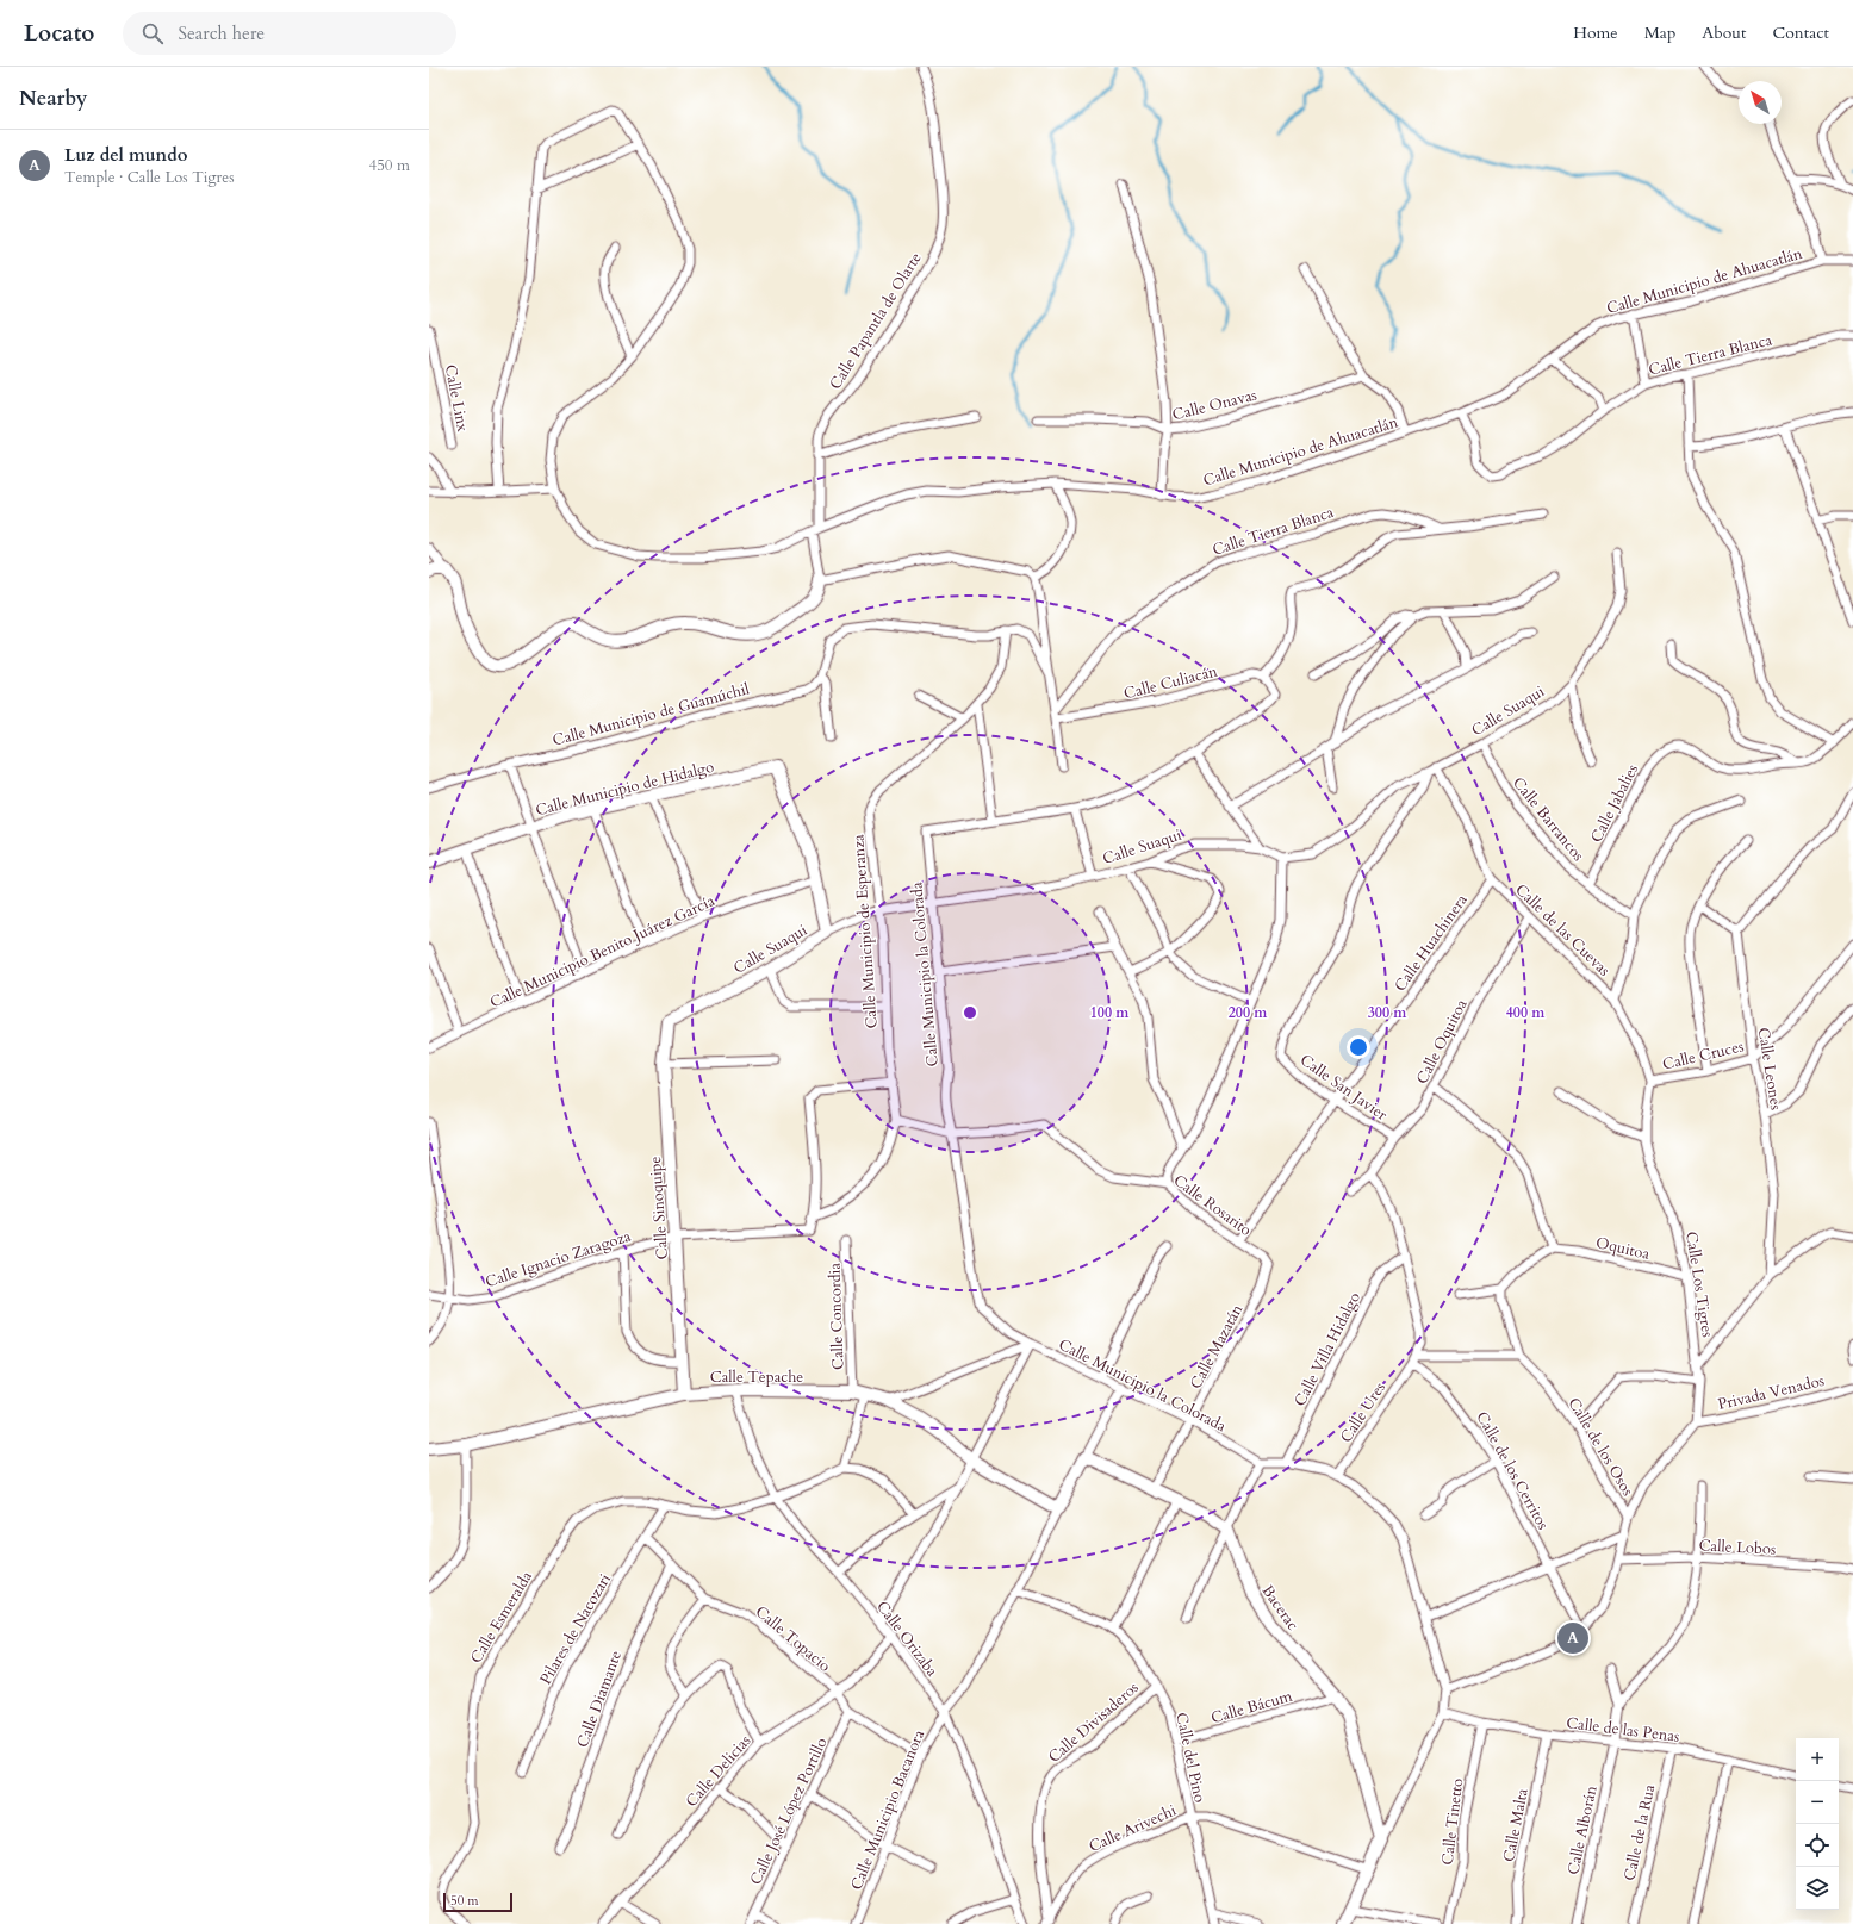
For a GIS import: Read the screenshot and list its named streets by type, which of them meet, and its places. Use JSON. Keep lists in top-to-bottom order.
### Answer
{
  "streets": {
    "street": [
      "Calle Municipio de Ahuacatlán",
      "Calle Papantla de Olarte",
      "Calle Tierra Blanca",
      "Calle Linx",
      "Calle Onavas",
      "Calle Culiacán",
      "Calle Suaqui",
      "Calle Municipio de Guamúchil",
      "Calle Municipio de Hidalgo",
      "Calle Jabalies",
      "Calle Barrancos",
      "Calle de las Cuevas",
      "Calle Municipio de Esperanza",
      "Calle Huachinera",
      "Calle Municipio Benito Juárez García",
      "Calle Municipio la Colorada",
      "Calle Oquitoa",
      "Calle Cruces",
      "Calle Leones",
      "Calle San Javier",
      "Calle Rosarito",
      "Calle Sinoquipe",
      "Oquitoa",
      "Calle Ignacio Zaragoza",
      "Calle Los Tigres",
      "Calle Concordia",
      "Calle Mazatán",
      "Calle Villa Hidalgo",
      "Calle Tepache",
      "Privada Venados",
      "Calle Ures",
      "Calle de los Osos",
      "Calle de los Cerritos",
      "Calle Lobos",
      "Bacerac",
      "Calle Esmeralda",
      "Pilares de Nacozari",
      "Calle Topacio",
      "Calle Orizaba",
      "Calle Diamante",
      "Calle Bácum",
      "Calle Divisaderos",
      "Calle de las Penas",
      "Calle del Pino",
      "Calle Delicias",
      "Calle Municipio Bacanora",
      "Calle José López Portillo",
      "Calle Tinetto",
      "Calle Malta",
      "Calle Arivechi",
      "Calle Alborán",
      "Calle de la Rua"
    ]
  },
  "crossings": [
    ["Calle Municipio de Ahuacatlán", "Calle Papantla de Olarte"],
    ["Calle Municipio de Ahuacatlán", "Calle Tierra Blanca"],
    ["Calle Suaqui", "Calle Barrancos"],
    ["Calle Suaqui", "Calle Municipio de Esperanza"],
    ["Calle Suaqui", "Calle Municipio la Colorada"],
    ["Calle Suaqui", "Calle San Javier"],
    ["Calle Suaqui", "Calle Sinoquipe"],
    ["Calle Municipio de Hidalgo", "Calle Municipio Benito Juárez García"],
    ["Calle Jabalies", "Calle Barrancos"],
    ["Calle de las Cuevas", "Calle Huachinera"],
    ["Calle de las Cuevas", "Calle Oquitoa"],
    ["Calle de las Cuevas", "Calle Los Tigres"],
    ["Calle Municipio de Esperanza", "Calle Rosarito"],
    ["Calle Municipio de Esperanza", "Calle Ignacio Zaragoza"],
    ["Calle Huachinera", "Calle San Javier"],
    ["Calle Huachinera", "Calle Rosarito"],
    ["Calle Municipio la Colorada", "Calle Rosarito"],
    ["Calle Municipio la Colorada", "Calle Mazatán"],
    ["Calle Oquitoa", "Calle San Javier"],
    ["Calle Cruces", "Calle Leones"],
    ["Calle Cruces", "Calle Los Tigres"],
    ["Calle Rosarito", "Calle Mazatán"],
    ["Calle Sinoquipe", "Calle Ignacio Zaragoza"],
    ["Calle Sinoquipe", "Calle Tepache"],
    ["Oquitoa", "Calle Los Tigres"],
    ["Calle Los Tigres", "Privada Venados"],
    ["Calle Concordia", "Calle Tepache"],
    ["Calle Tepache", "Calle Orizaba"],
    ["Calle Tepache", "Calle Municipio Bacanora"],
    ["Calle Ures", "Calle de los Cerritos"],
    ["Bacerac", "Calle Bácum"],
    ["Calle Esmeralda", "Pilares de Nacozari"],
    ["Calle Esmeralda", "Calle Orizaba"],
    ["Pilares de Nacozari", "Calle Topacio"],
    ["Calle Topacio", "Calle Diamante"],
    ["Calle Topacio", "Calle Delicias"],
    ["Calle Topacio", "Calle José López Portillo"],
    ["Calle Orizaba", "Calle Delicias"],
    ["Calle Orizaba", "Calle Municipio Bacanora"],
    ["Calle Bácum", "Calle del Pino"],
    ["Calle Divisaderos", "Calle del Pino"],
    ["Calle Divisaderos", "Calle Arivechi"],
    ["Calle de las Penas", "Calle Tinetto"],
    ["Calle de las Penas", "Calle Malta"],
    ["Calle de las Penas", "Calle Alborán"],
    ["Calle de las Penas", "Calle de la Rua"],
    ["Calle del Pino", "Calle Municipio Bacanora"],
    ["Calle del Pino", "Calle Arivechi"]
  ],
  "scale_bar": "50 m",
  "north": "top left",
  "page": {
    "header": "Locato",
    "search": "Search here",
    "nav": [
      "Home",
      "Map",
      "About",
      "Contact"
    ],
    "heading": "Nearby",
    "list": [
      {
        "mark": "A",
        "name": "Luz del mundo",
        "note": "Temple · Calle Los Tigres",
        "value": "450 m"
      }
    ],
    "pins": "A",
    "map_buttons": ["+", "−"],
    "scale": "50 m"
  },
  "rings": [
    "100 m",
    "200 m",
    "300 m",
    "400 m"
  ]
}
